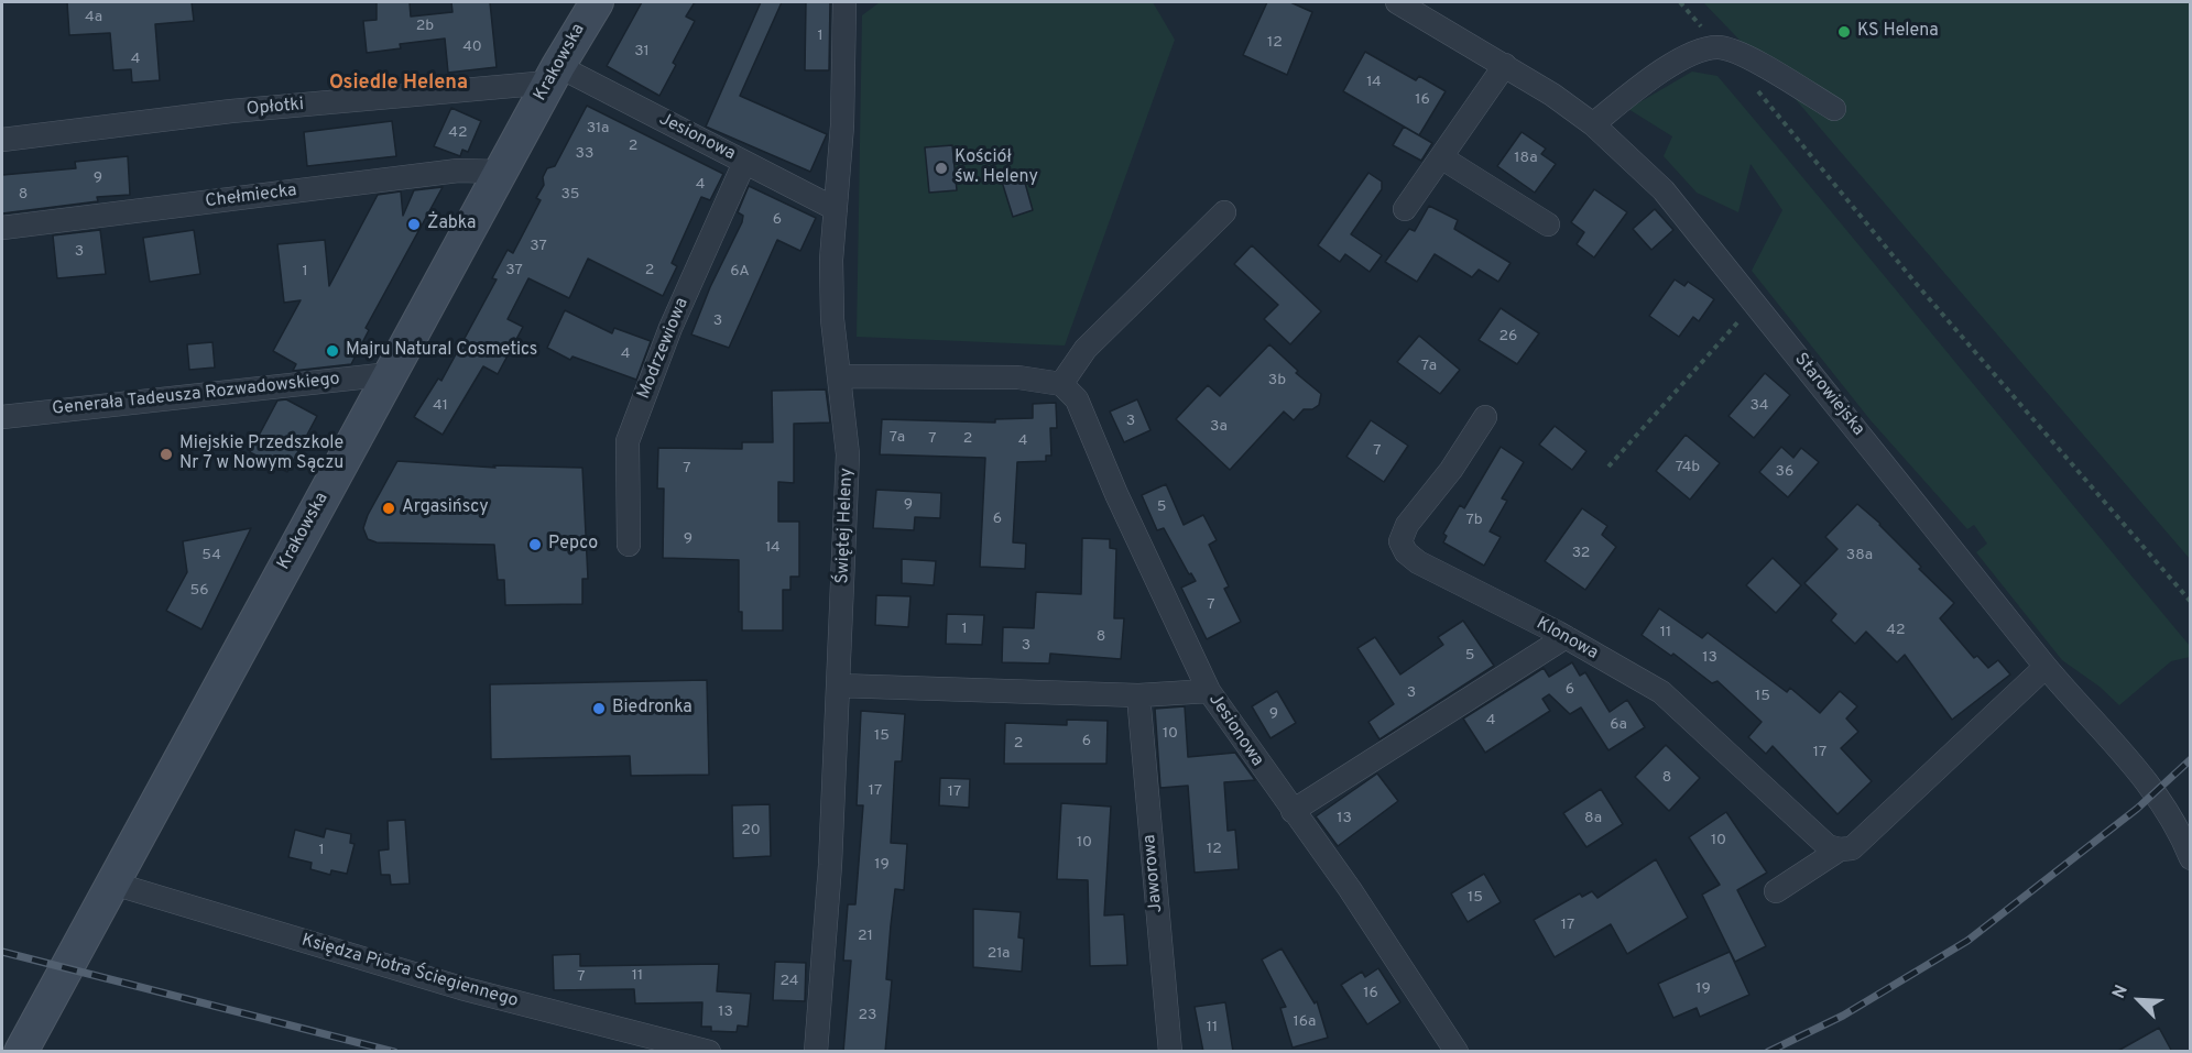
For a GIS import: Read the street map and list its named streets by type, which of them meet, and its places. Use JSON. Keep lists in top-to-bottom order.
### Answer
{
  "streets": {
    "main road": ["Krakowska"],
    "street": [
      "Opłotki",
      "Jesionowa",
      "Chełmiecka",
      "Modrzewiowa",
      "Generała Tadeusza Rozwadowskiego",
      "Starowiejska",
      "Świętej Heleny",
      "Klonowa",
      "Jaworowa",
      "Księdza Piotra Ściegiennego"
    ]
  },
  "crossings": [
    ["Krakowska", "Opłotki"],
    ["Krakowska", "Jesionowa"],
    ["Krakowska", "Chełmiecka"],
    ["Krakowska", "Generała Tadeusza Rozwadowskiego"],
    ["Krakowska", "Księdza Piotra Ściegiennego"],
    ["Opłotki", "Jesionowa"],
    ["Jesionowa", "Modrzewiowa"],
    ["Jesionowa", "Świętej Heleny"]
  ],
  "districts": ["Osiedle Helena"],
  "places": [
    "KS Helena",
    "Kościół św. Heleny",
    "Żabka",
    "Majru Natural Cosmetics",
    "Miejskie Przedszkole Nr 7 w Nowym Sączu",
    "Argasińscy",
    "Pepco",
    "Biedronka"
  ],
  "house_numbers": [
    "4a",
    "2b",
    "1",
    "12",
    "40",
    "31",
    "4",
    "14",
    "16",
    "31a",
    "42",
    "2",
    "33",
    "18a",
    "9",
    "4",
    "8",
    "35",
    "6",
    "37",
    "3",
    "37",
    "2",
    "1",
    "6A",
    "3",
    "26",
    "4",
    "7a",
    "3b",
    "41",
    "34",
    "3",
    "3a",
    "7a",
    "7",
    "2",
    "4",
    "7",
    "74b",
    "7",
    "36",
    "9",
    "5",
    "6",
    "7b",
    "9",
    "14",
    "32",
    "54",
    "38a",
    "56",
    "7",
    "1",
    "42",
    "11",
    "8",
    "3",
    "5",
    "13",
    "6",
    "3",
    "15",
    "9",
    "4",
    "6a",
    "10",
    "15",
    "6",
    "2",
    "17",
    "8",
    "17",
    "17",
    "13",
    "8a",
    "20",
    "10",
    "10",
    "12",
    "1",
    "19",
    "15",
    "17",
    "21",
    "21a",
    "11",
    "7",
    "24",
    "19",
    "16",
    "13",
    "23",
    "16a",
    "11"
  ],
  "north": "top left"
}
